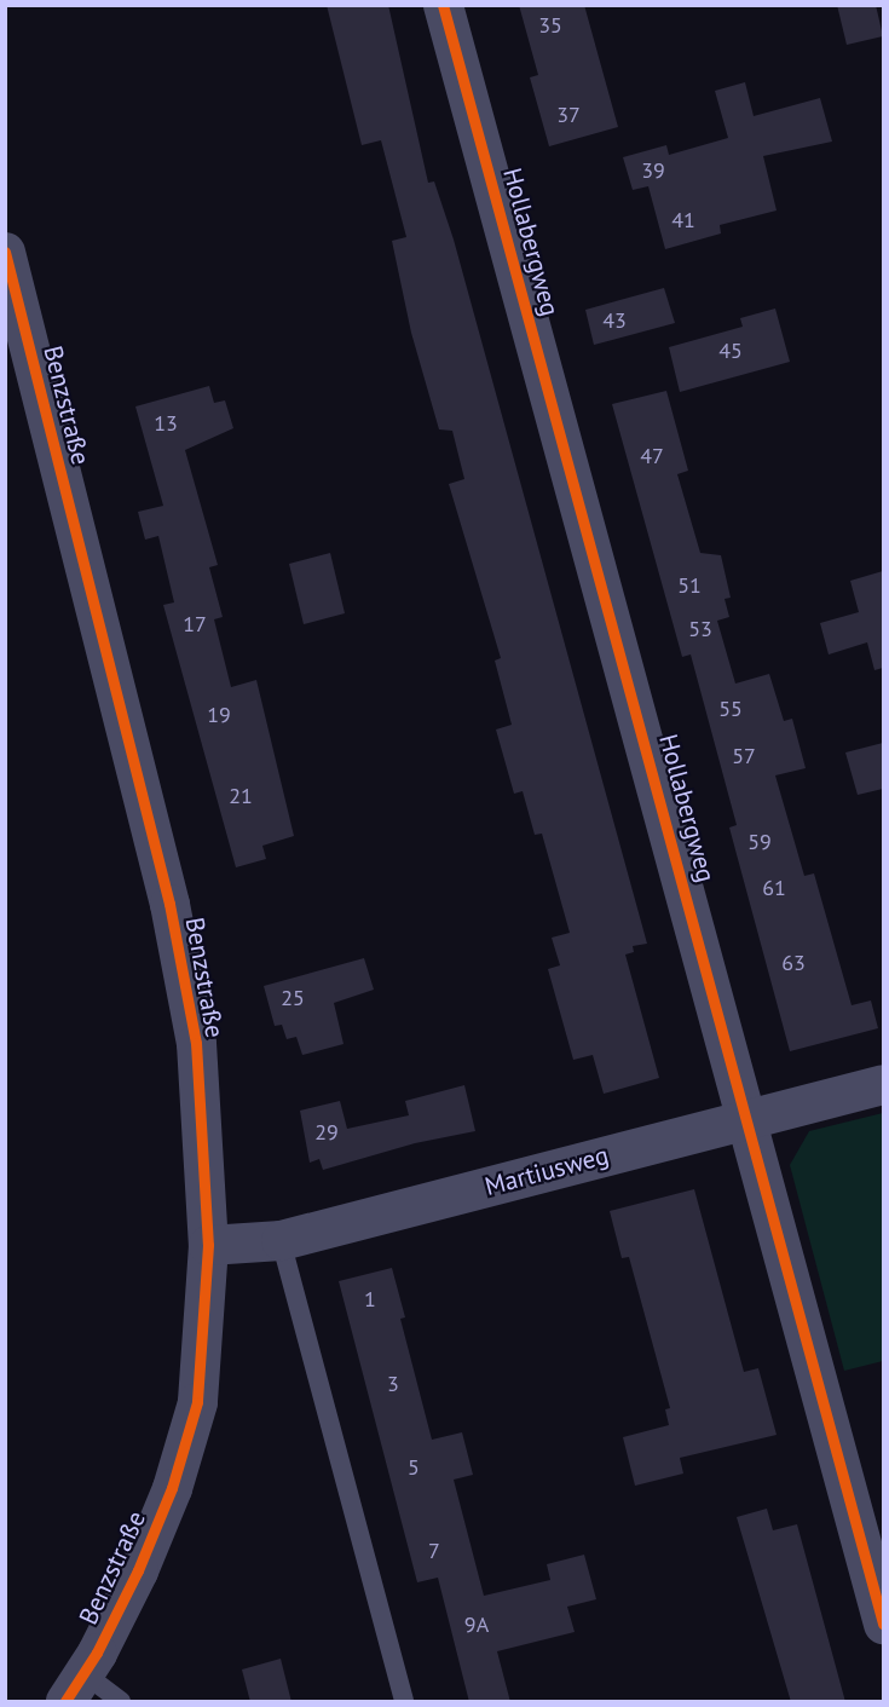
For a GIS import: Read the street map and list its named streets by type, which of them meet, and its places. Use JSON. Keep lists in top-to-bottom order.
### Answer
{
  "streets": {
    "street": ["Hollabergweg", "Benzstraße", "Martiusweg"]
  },
  "crossings": [
    ["Hollabergweg", "Martiusweg"],
    ["Benzstraße", "Martiusweg"]
  ],
  "house_numbers": [
    "35",
    "37",
    "39",
    "41",
    "43",
    "45",
    "13",
    "47",
    "51",
    "17",
    "53",
    "55",
    "19",
    "57",
    "21",
    "59",
    "61",
    "63",
    "25",
    "29",
    "1",
    "3",
    "5",
    "7",
    "9A"
  ]
}
